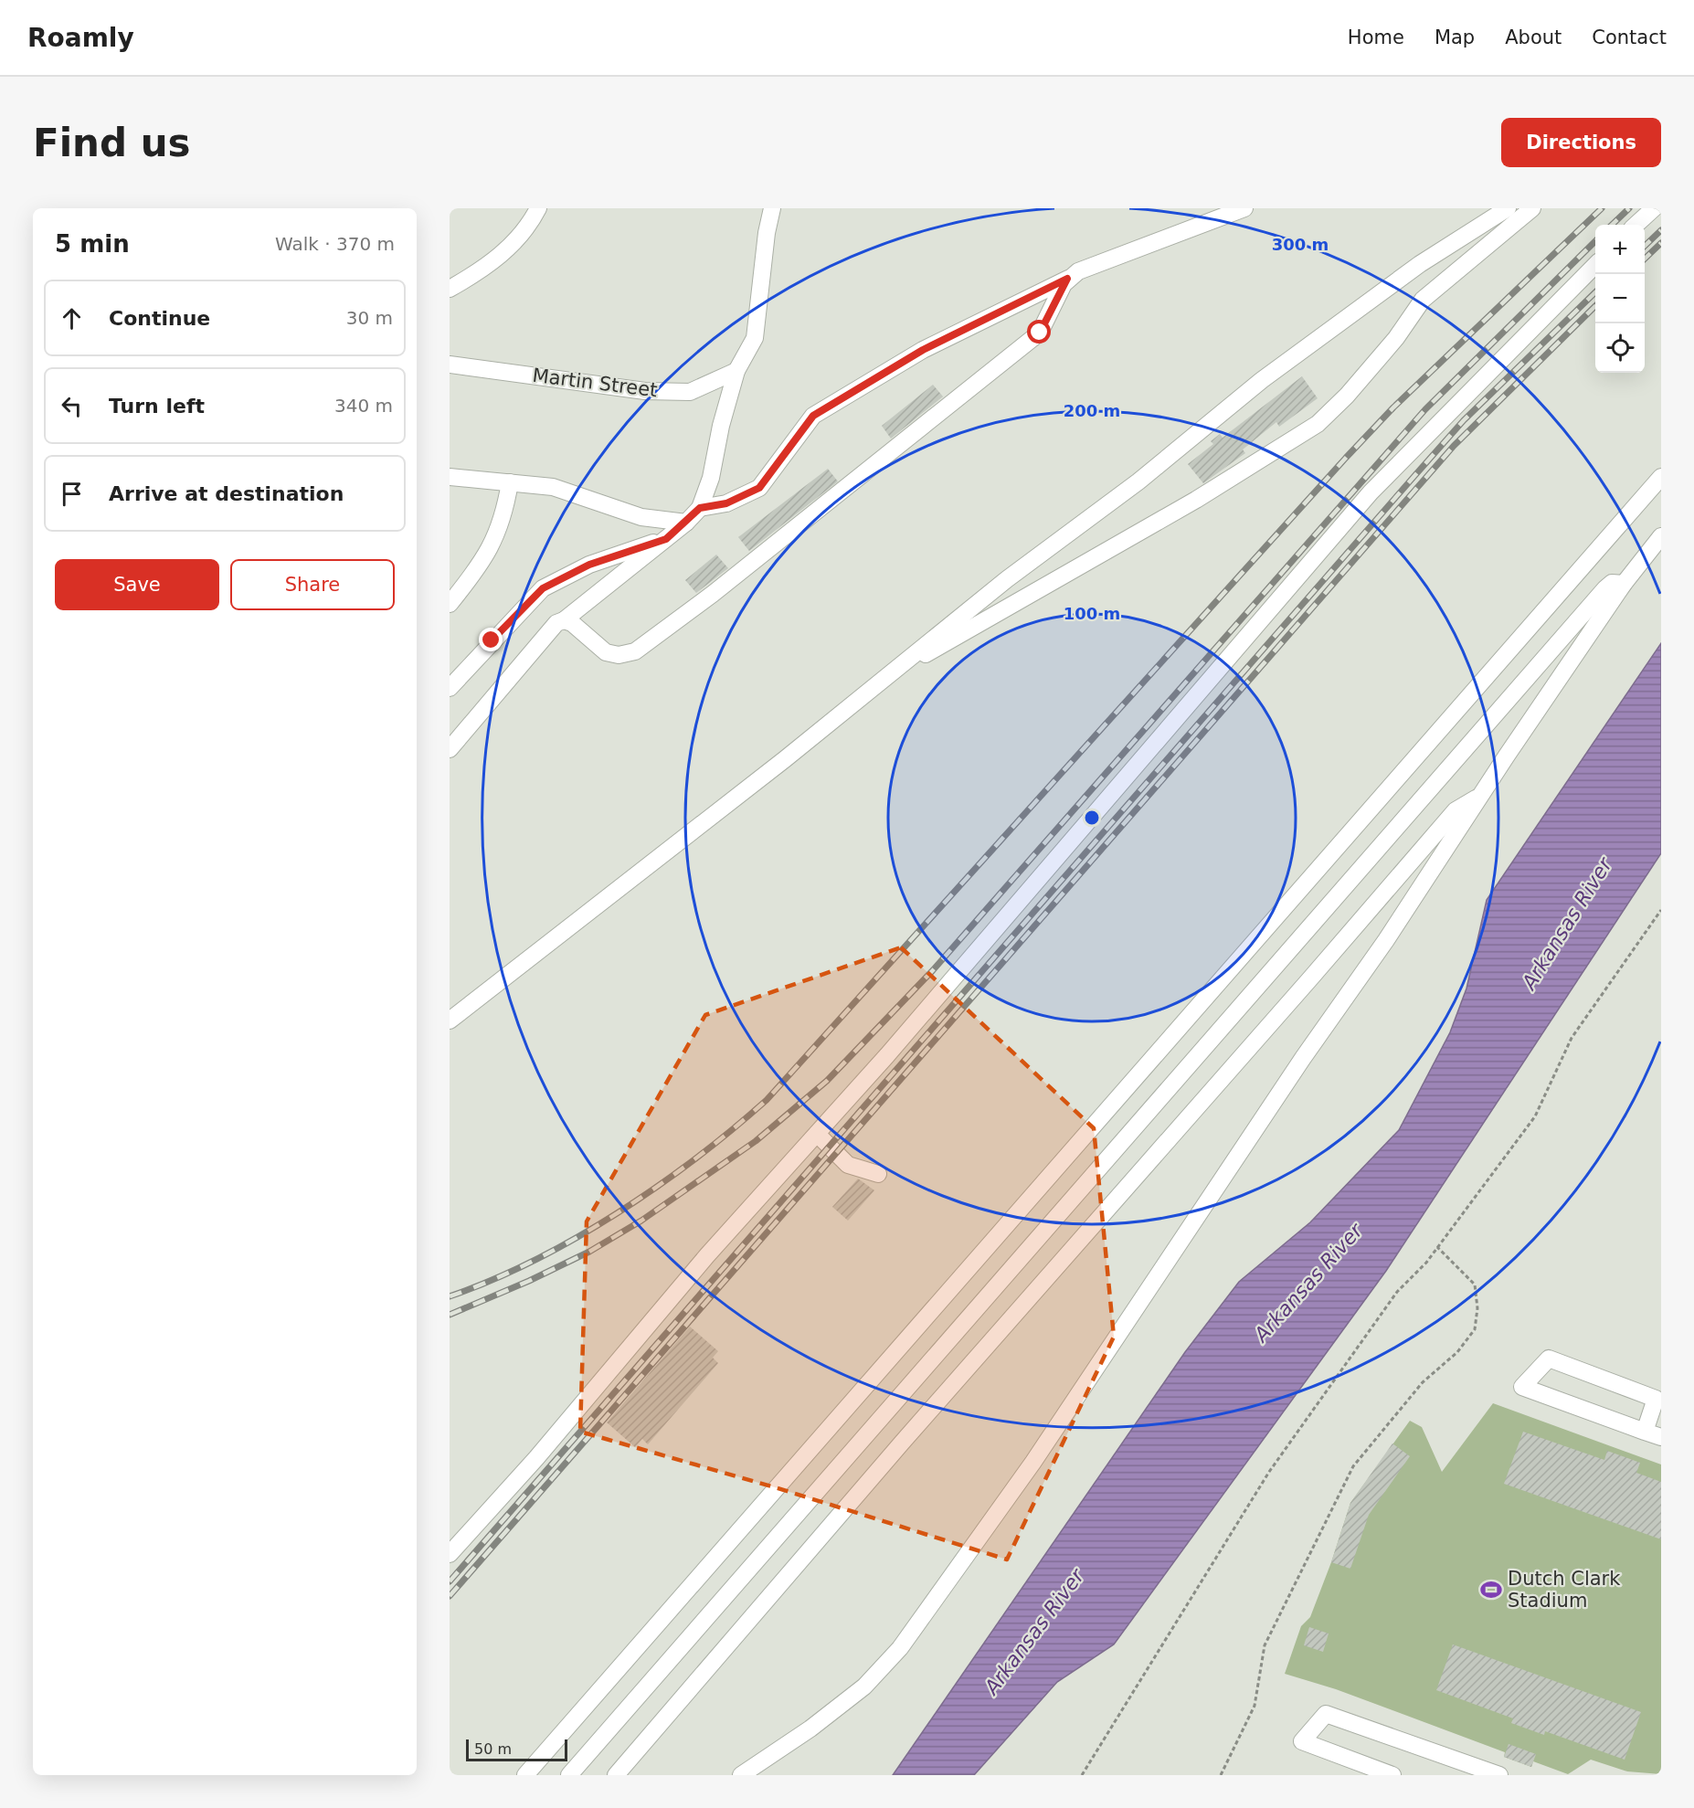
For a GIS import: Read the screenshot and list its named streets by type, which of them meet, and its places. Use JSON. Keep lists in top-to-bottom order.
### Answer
{
  "streets": {
    "street": ["Martin Street"]
  },
  "water": ["Arkansas River"],
  "places": {
    "sports": ["Dutch Clark Stadium"]
  },
  "scale_bar": "50 m",
  "page": {
    "header": "Roamly",
    "nav": [
      "Home",
      "Map",
      "About",
      "Contact"
    ],
    "buttons": [
      "Directions",
      ["Save", "Share"]
    ],
    "title": "Find us",
    "heading": ["5 min", "Walk · 370 m"],
    "map_buttons": ["+", "−"],
    "list": [
      ["Continue", "30 m"],
      ["Turn left", "340 m"],
      "Arrive at destination"
    ],
    "scale": "50 m"
  },
  "rings": ["300 m", "200 m", "100 m"]
}
